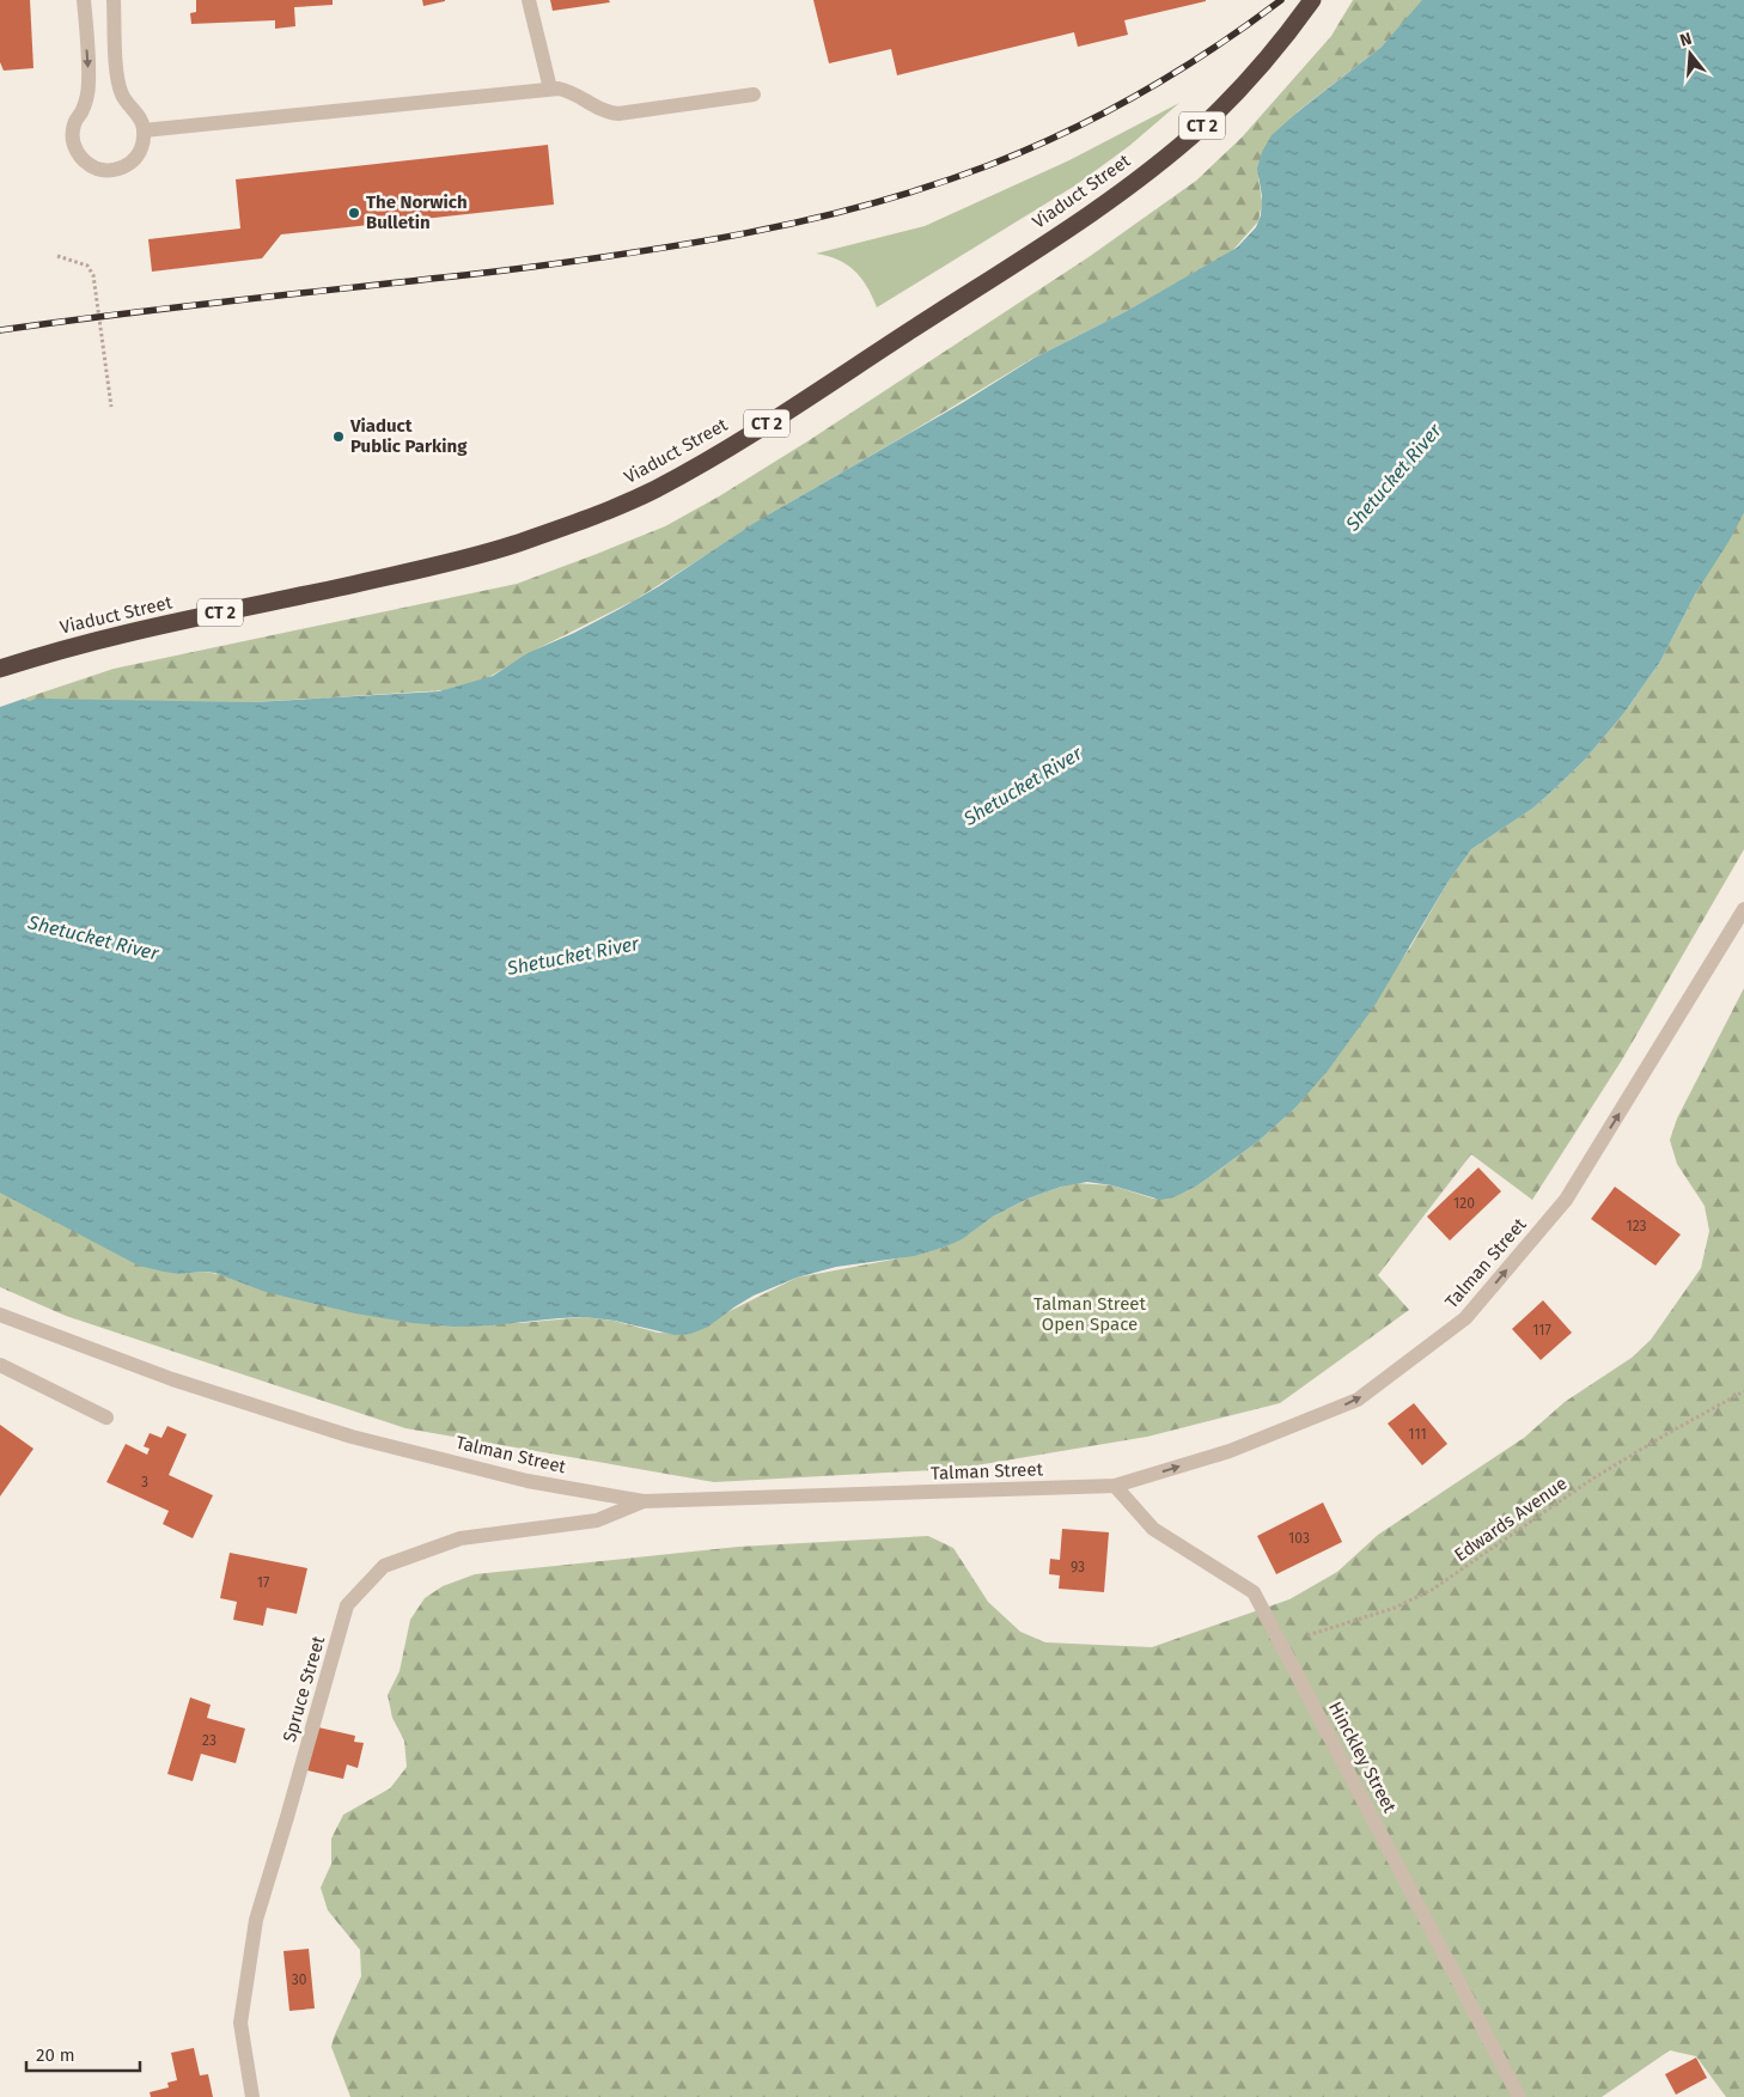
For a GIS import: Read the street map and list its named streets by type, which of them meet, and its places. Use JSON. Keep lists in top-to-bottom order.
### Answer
{
  "streets": {
    "highway": ["CT 2", "Viaduct Street"],
    "street": ["Talman Street", "Spruce Street", "Hinckley Street"],
    "path": ["Edwards Avenue"]
  },
  "crossings": [
    ["Talman Street", "Spruce Street"],
    ["Talman Street", "Hinckley Street"],
    ["Edwards Avenue", "Hinckley Street"]
  ],
  "one_way": ["Talman Street"],
  "water": ["Shetucket River"],
  "parks": ["Talman Street Open Space"],
  "places": ["The Norwich Bulletin", "Viaduct Public Parking"],
  "house_numbers": [
    "120",
    "123",
    "117",
    "111",
    "3",
    "103",
    "93",
    "17",
    "23",
    "30"
  ],
  "scale_bar": "20 m",
  "north": "top"
}
